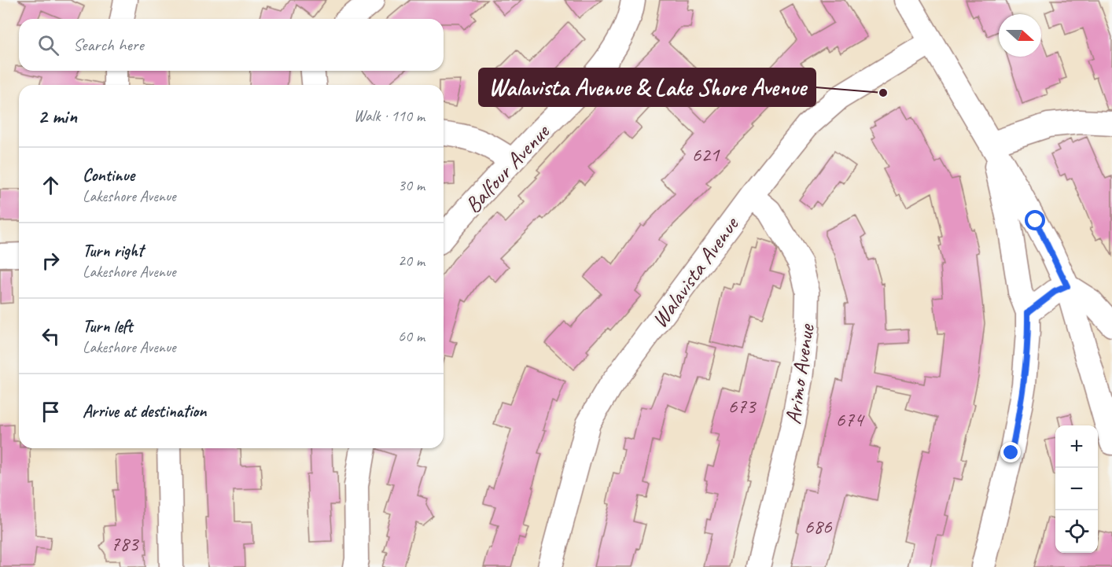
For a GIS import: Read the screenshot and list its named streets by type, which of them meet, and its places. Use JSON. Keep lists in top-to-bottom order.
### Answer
{
  "streets": {
    "street": ["Balfour Avenue", "Walavista Avenue", "Arimo Avenue"]
  },
  "crossings": [
    ["Walavista Avenue", "Arimo Avenue"]
  ],
  "places": ["Walavista Avenue & Lake Shore Avenue"],
  "house_numbers": [
    "621",
    "673",
    "674",
    "686",
    "783"
  ],
  "north": "right",
  "page": {
    "search": "Search here",
    "heading": ["2 min", "Walk · 110 m"],
    "list": [
      ["Continue", "Lakeshore Avenue", "30 m"],
      ["Turn right", "Lakeshore Avenue", "20 m"],
      ["Turn left", "Lakeshore Avenue", "60 m"],
      "Arrive at destination"
    ],
    "map_buttons": ["+", "−"]
  }
}
